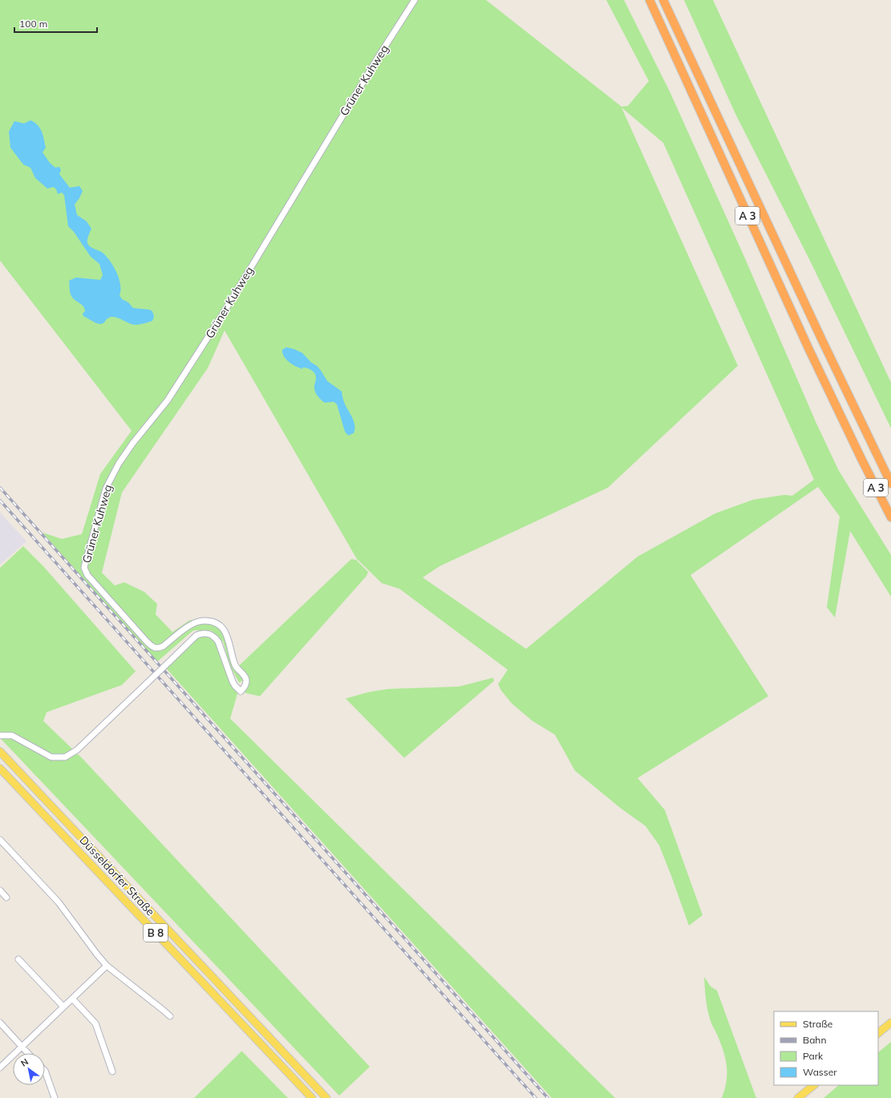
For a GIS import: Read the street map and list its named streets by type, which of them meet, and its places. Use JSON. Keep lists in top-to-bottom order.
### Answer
{
  "streets": {
    "highway": ["A 3"],
    "main road": ["Düsseldorfer Straße", "B 8"],
    "street": ["Grüner Kuhweg"]
  },
  "legend": [
    "Straße",
    "Bahn",
    "Park",
    "Wasser"
  ],
  "scale_bar": "100 m",
  "north": "top left"
}
